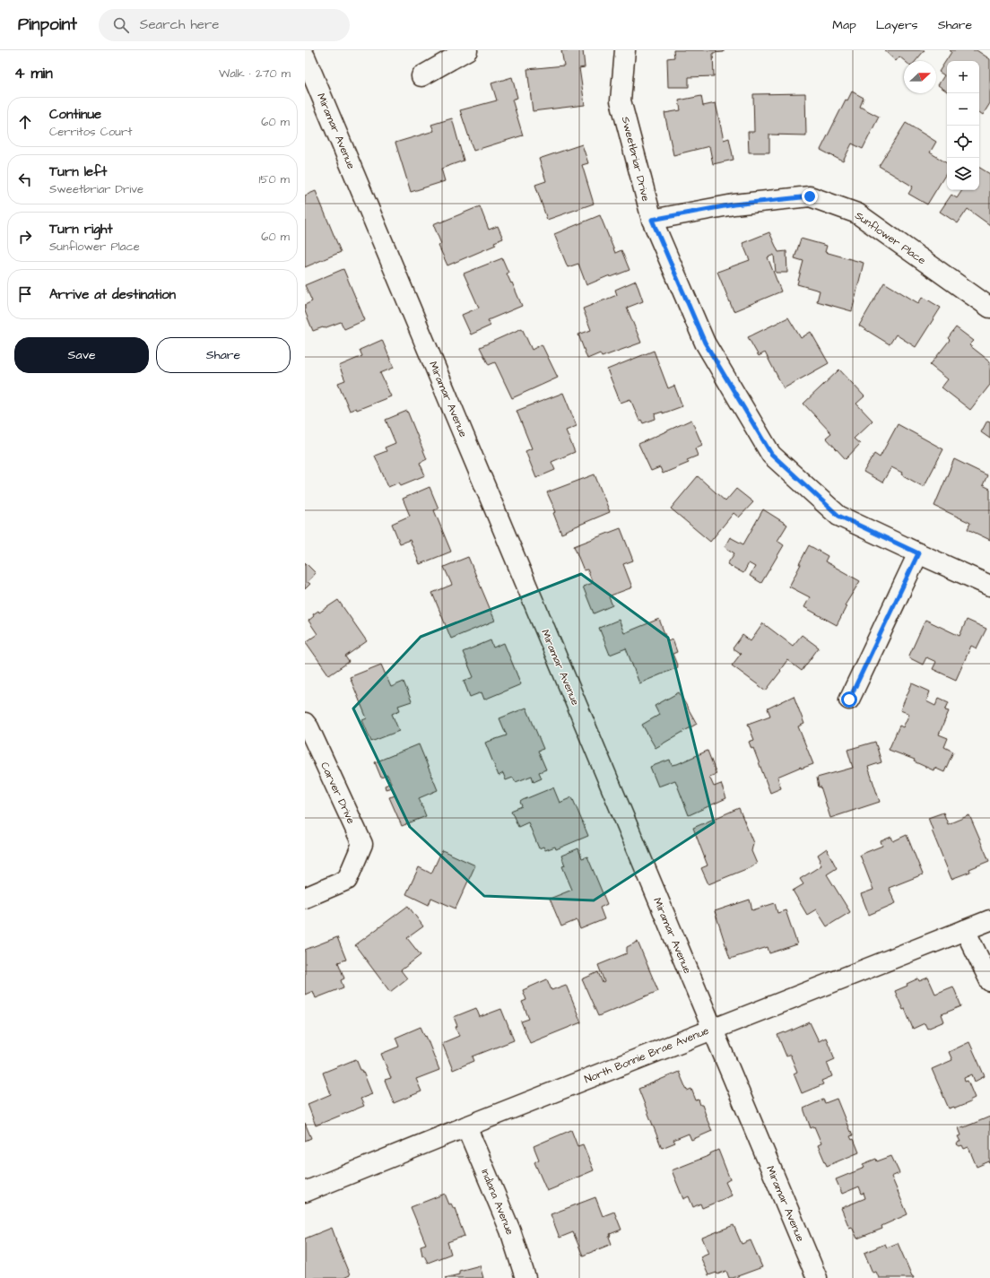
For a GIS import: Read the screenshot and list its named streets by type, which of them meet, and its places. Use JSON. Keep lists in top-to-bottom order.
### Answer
{
  "streets": {
    "street": [
      "Miramar Avenue",
      "Sweetbriar Drive",
      "Sunflower Place",
      "Carver Drive",
      "North Bonnie Brae Avenue",
      "Indiana Avenue"
    ]
  },
  "crossings": [
    ["Miramar Avenue", "North Bonnie Brae Avenue"],
    ["Sweetbriar Drive", "Sunflower Place"],
    ["North Bonnie Brae Avenue", "Indiana Avenue"]
  ],
  "north": "right",
  "page": {
    "header": "Pinpoint",
    "search": "Search here",
    "nav": ["Map", "Layers", "Share"],
    "heading": ["4 min", "Walk · 270 m"],
    "map_buttons": ["+", "−"],
    "list": [
      ["Continue", "Cerritos Court", "60 m"],
      ["Turn left", "Sweetbriar Drive", "150 m"],
      ["Turn right", "Sunflower Place", "60 m"],
      "Arrive at destination"
    ],
    "buttons": ["Save", "Share"]
  }
}
